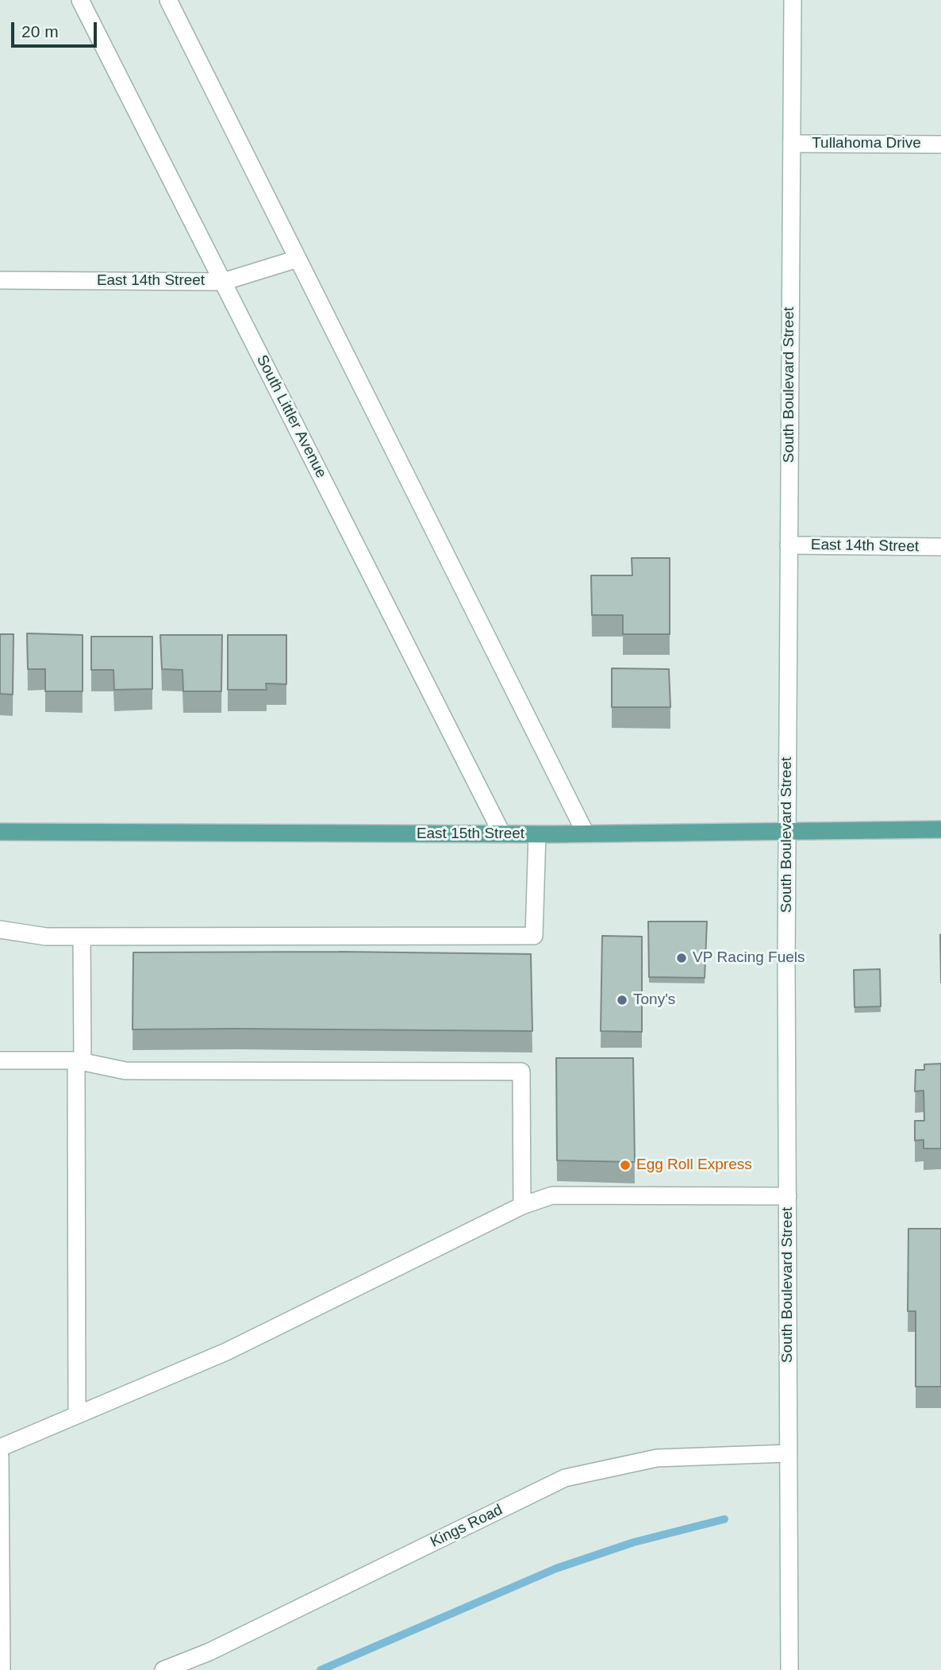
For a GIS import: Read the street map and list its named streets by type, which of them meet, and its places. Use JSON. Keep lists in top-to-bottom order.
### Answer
{
  "streets": {
    "main road": ["East 15th Street"],
    "street": [
      "Tullahoma Drive",
      "East 14th Street",
      "South Boulevard Street",
      "South Littler Avenue",
      "Kings Road"
    ]
  },
  "crossings": [
    ["Tullahoma Drive", "South Boulevard Street"],
    ["East 14th Street", "South Boulevard Street"],
    ["East 14th Street", "South Littler Avenue"],
    ["South Boulevard Street", "East 15th Street"],
    ["South Boulevard Street", "Kings Road"],
    ["South Littler Avenue", "East 15th Street"]
  ],
  "places": ["VP Racing Fuels", "Tony's", "Egg Roll Express"],
  "scale_bar": "20 m"
}
